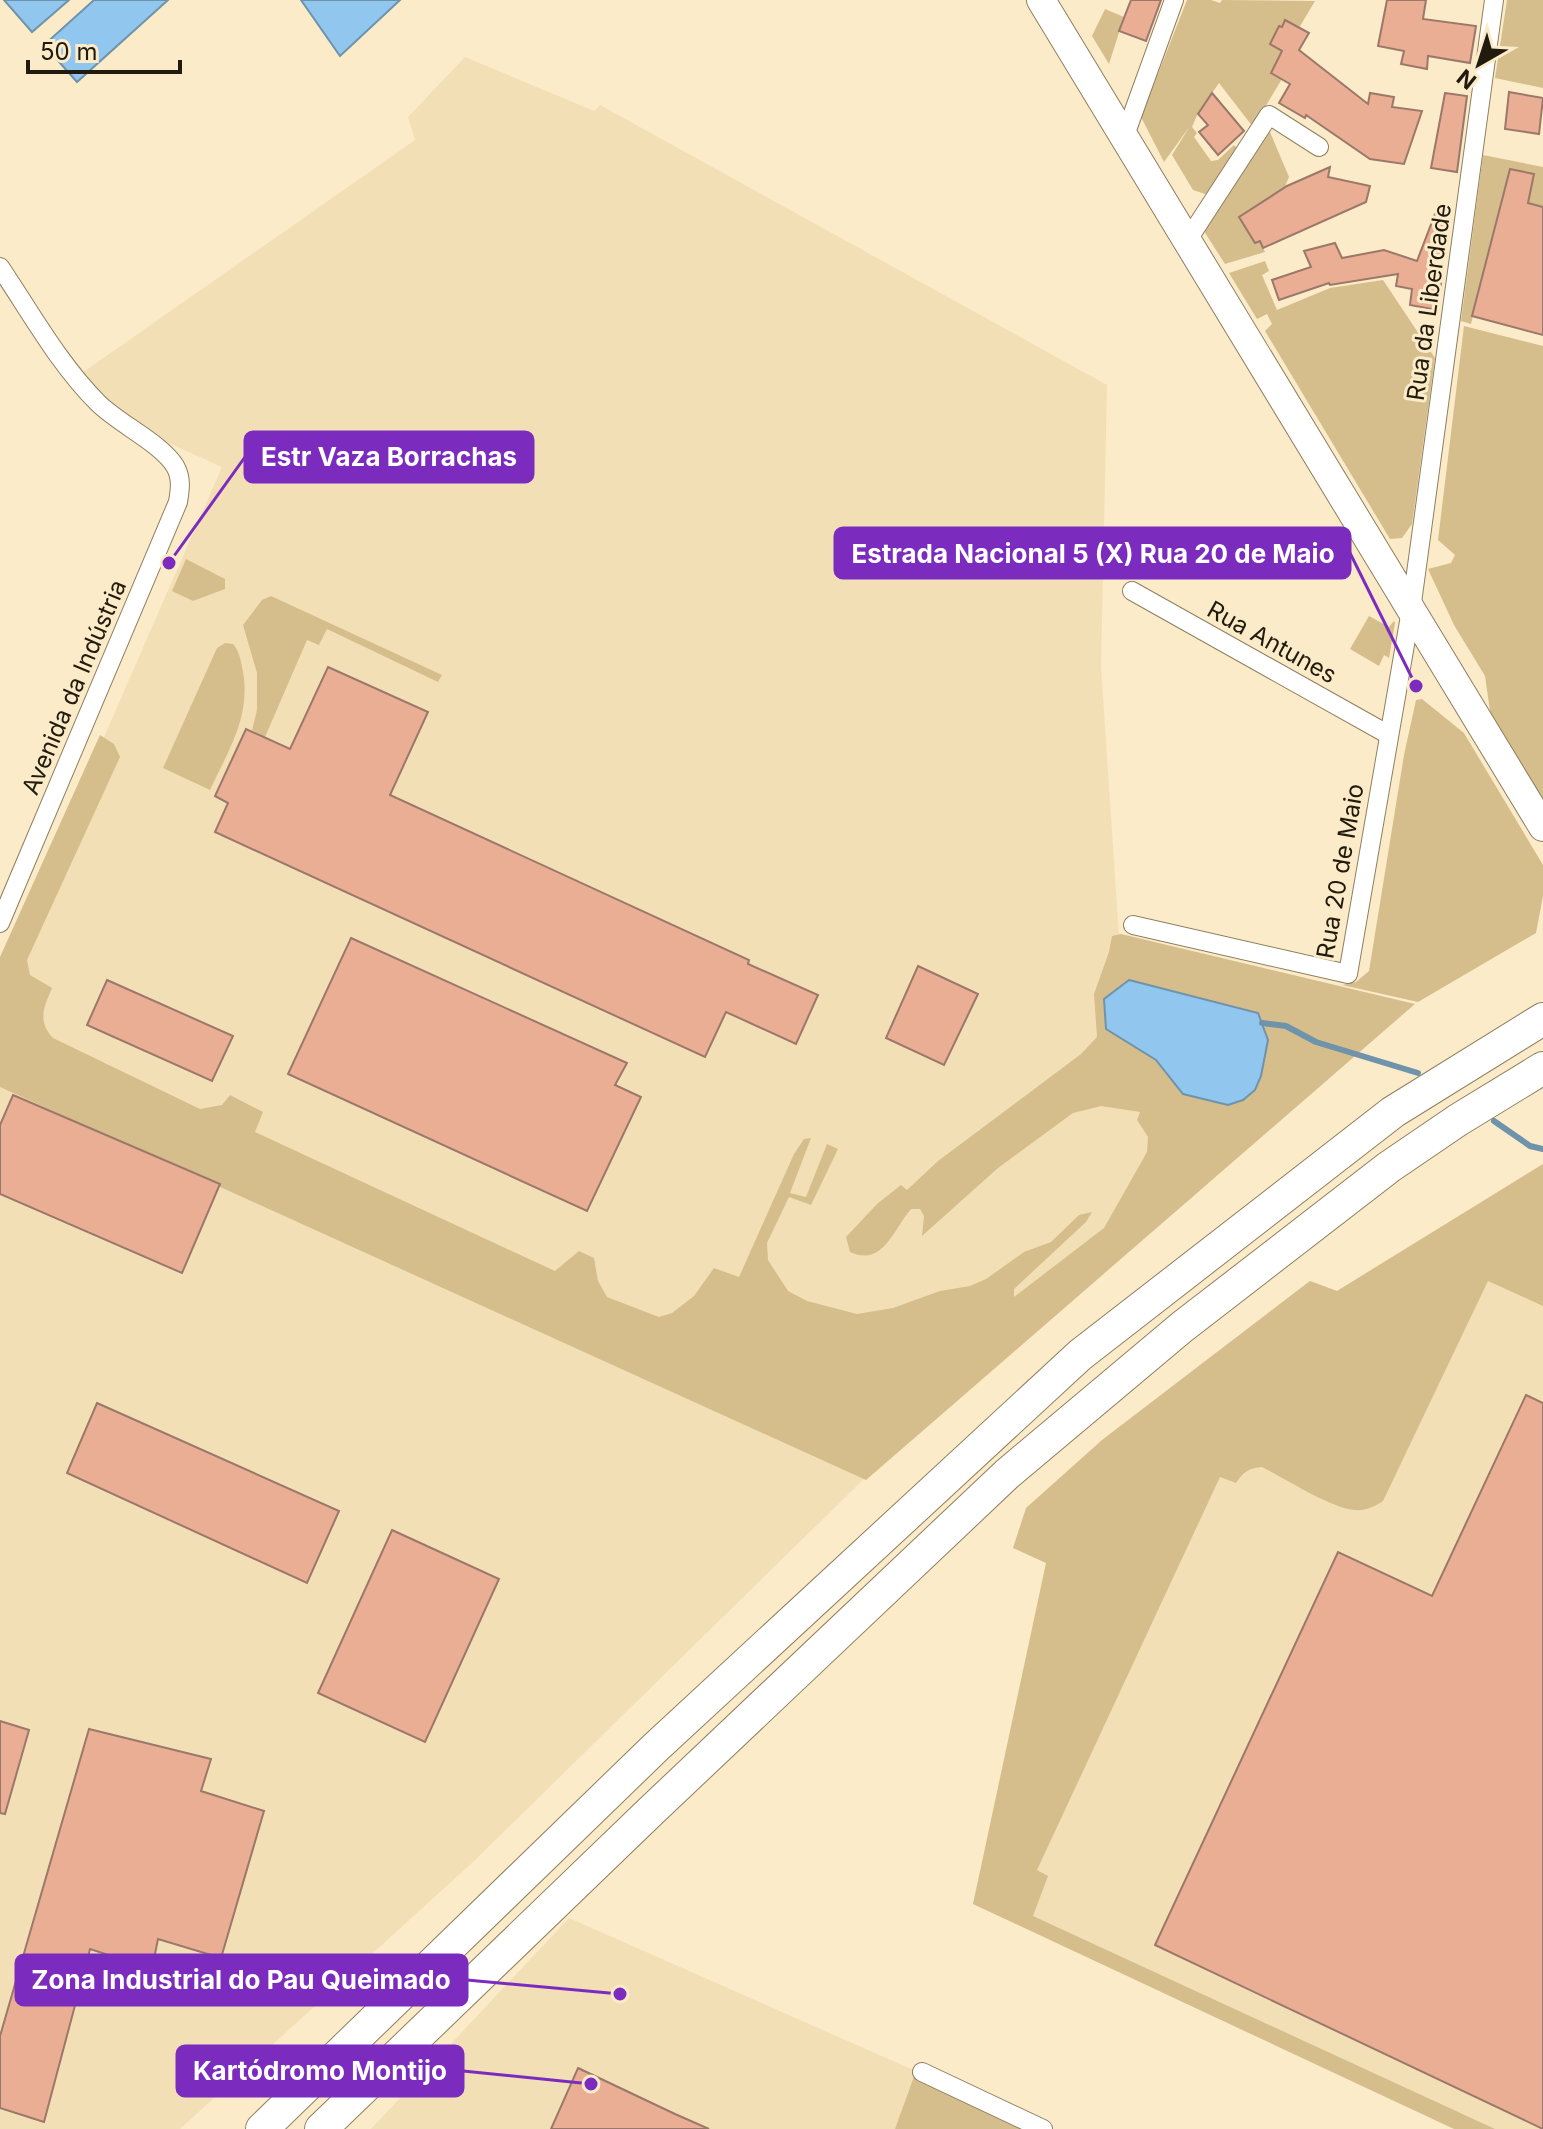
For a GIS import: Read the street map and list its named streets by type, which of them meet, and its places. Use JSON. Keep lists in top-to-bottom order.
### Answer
{
  "streets": {
    "street": [
      "Rua da Liberdade",
      "Rua Antunes",
      "Avenida da Indústria",
      "Rua 20 de Maio"
    ]
  },
  "crossings": [
    ["Rua da Liberdade", "Rua 20 de Maio"],
    ["Rua Antunes", "Rua 20 de Maio"]
  ],
  "places": [
    "Estr Vaza Borrachas",
    "Estrada Nacional 5 (X) Rua 20 de Maio",
    "Zona Industrial do Pau Queimado",
    "Kartódromo Montijo"
  ],
  "scale_bar": "50 m",
  "north": "bottom left"
}
